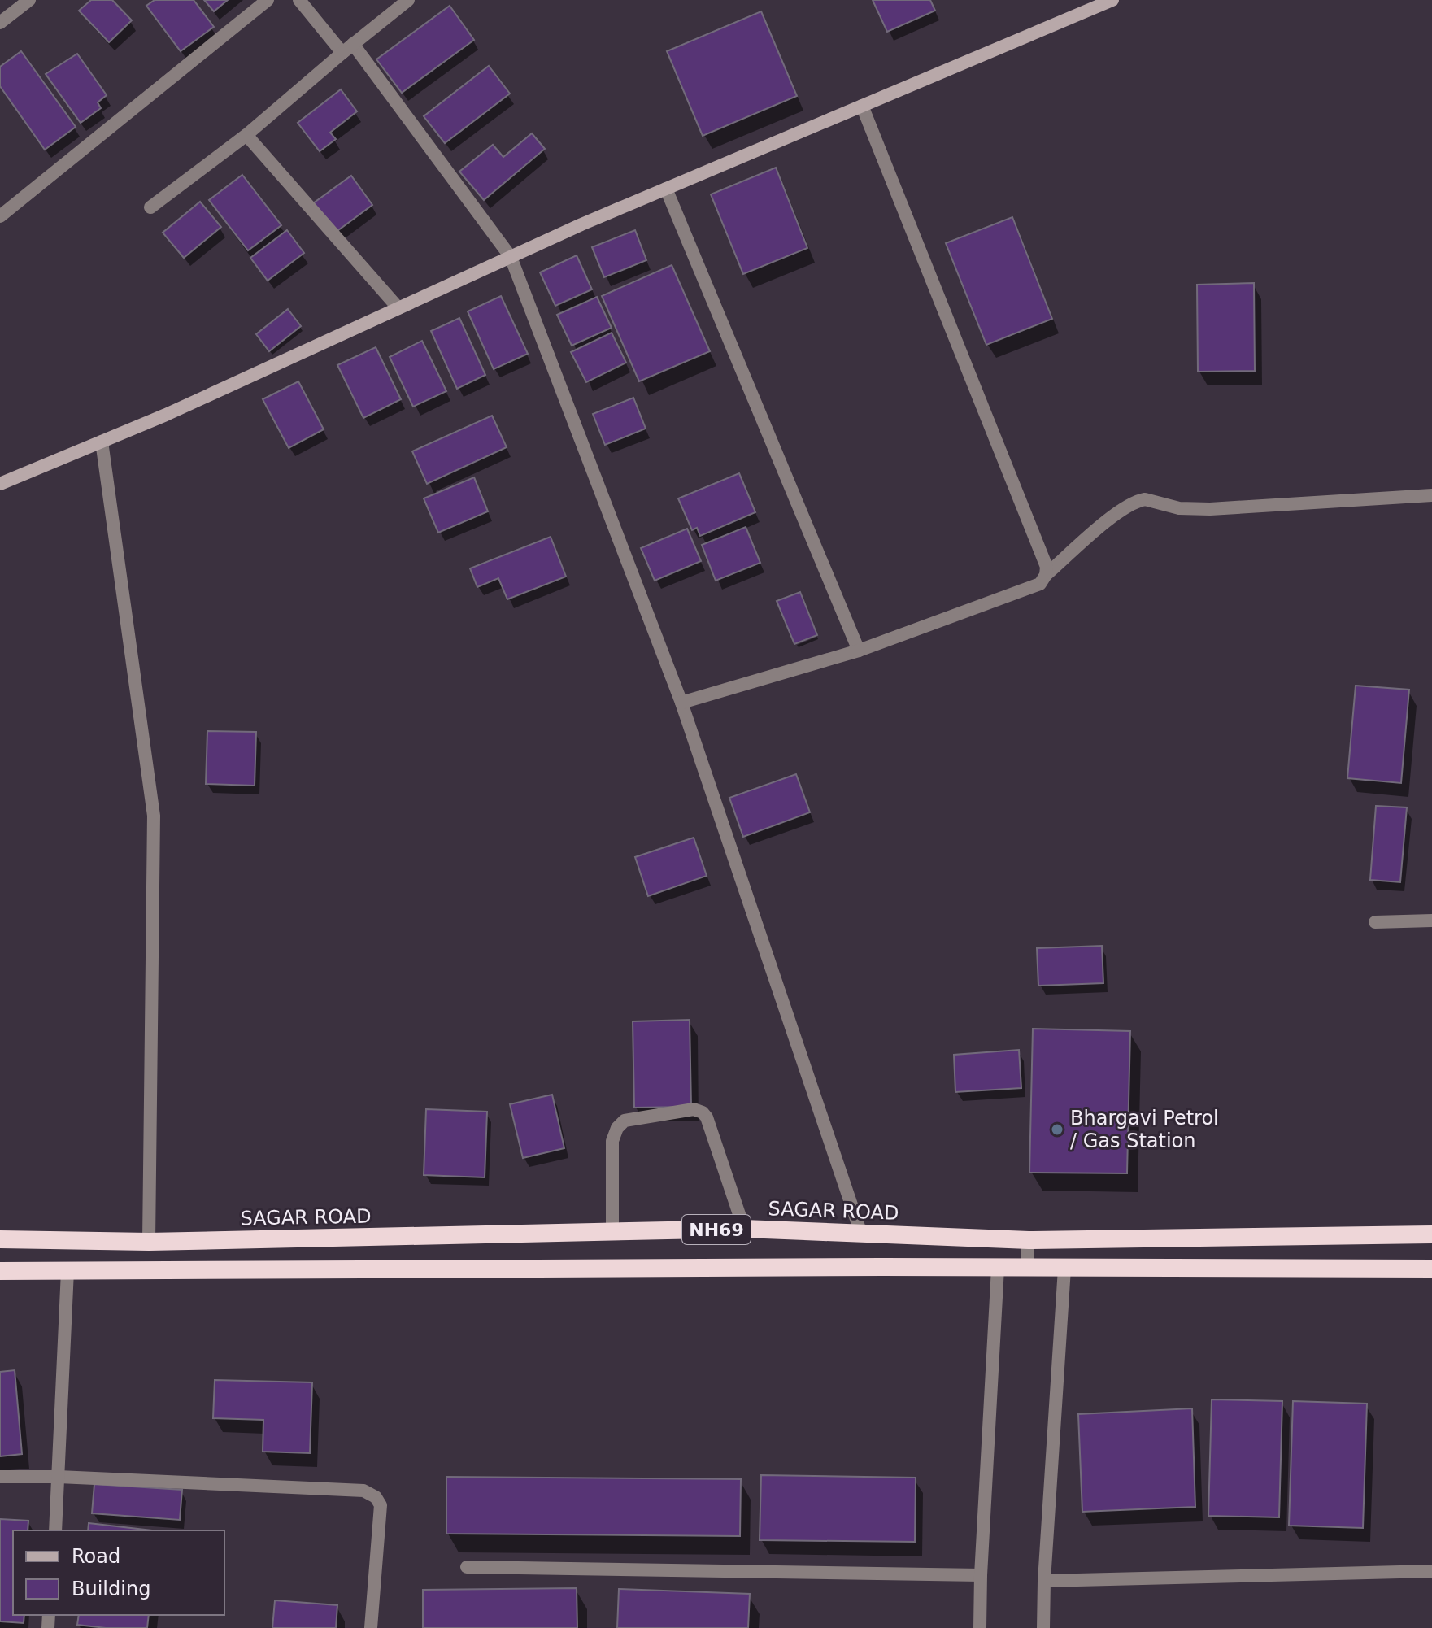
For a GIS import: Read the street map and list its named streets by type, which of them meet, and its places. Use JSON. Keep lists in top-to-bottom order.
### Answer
{
  "streets": {
    "highway": ["SAGAR ROAD", "NH69"]
  },
  "places": ["Bhargavi Petrol / Gas Station"],
  "legend": ["Road", "Building"]
}
